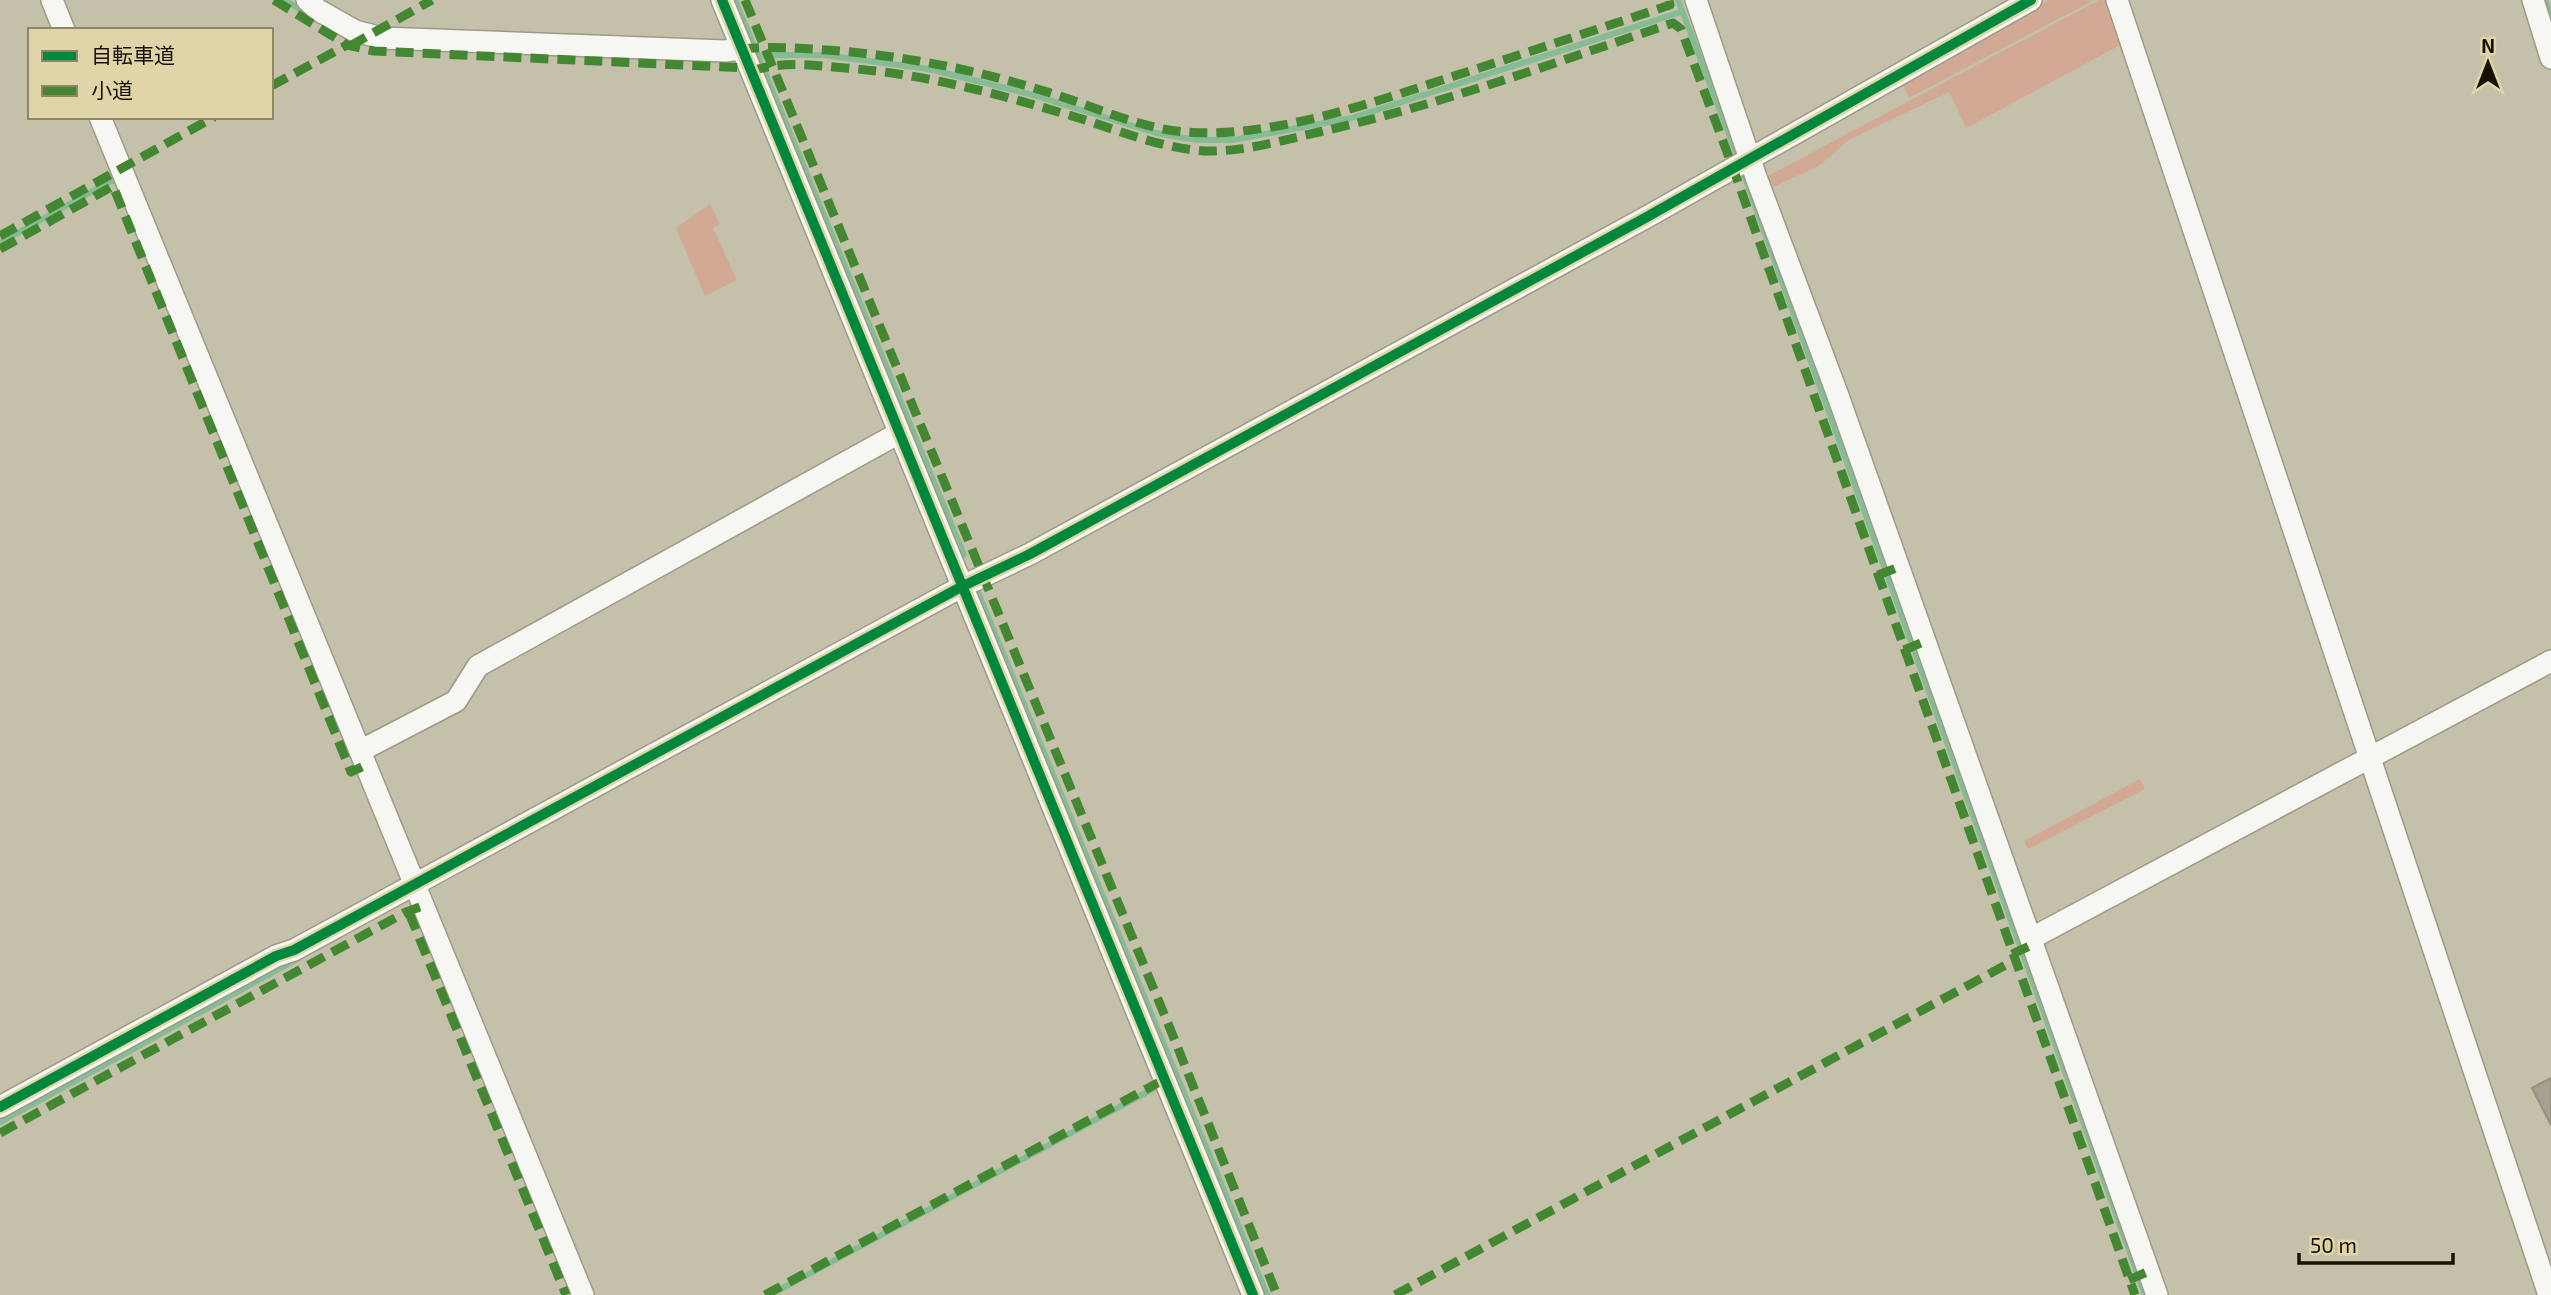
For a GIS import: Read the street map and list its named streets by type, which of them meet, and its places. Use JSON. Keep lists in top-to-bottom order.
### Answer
{
  "legend": ["自転車道", "小道"],
  "scale_bar": "50 m",
  "north": "top"
}
